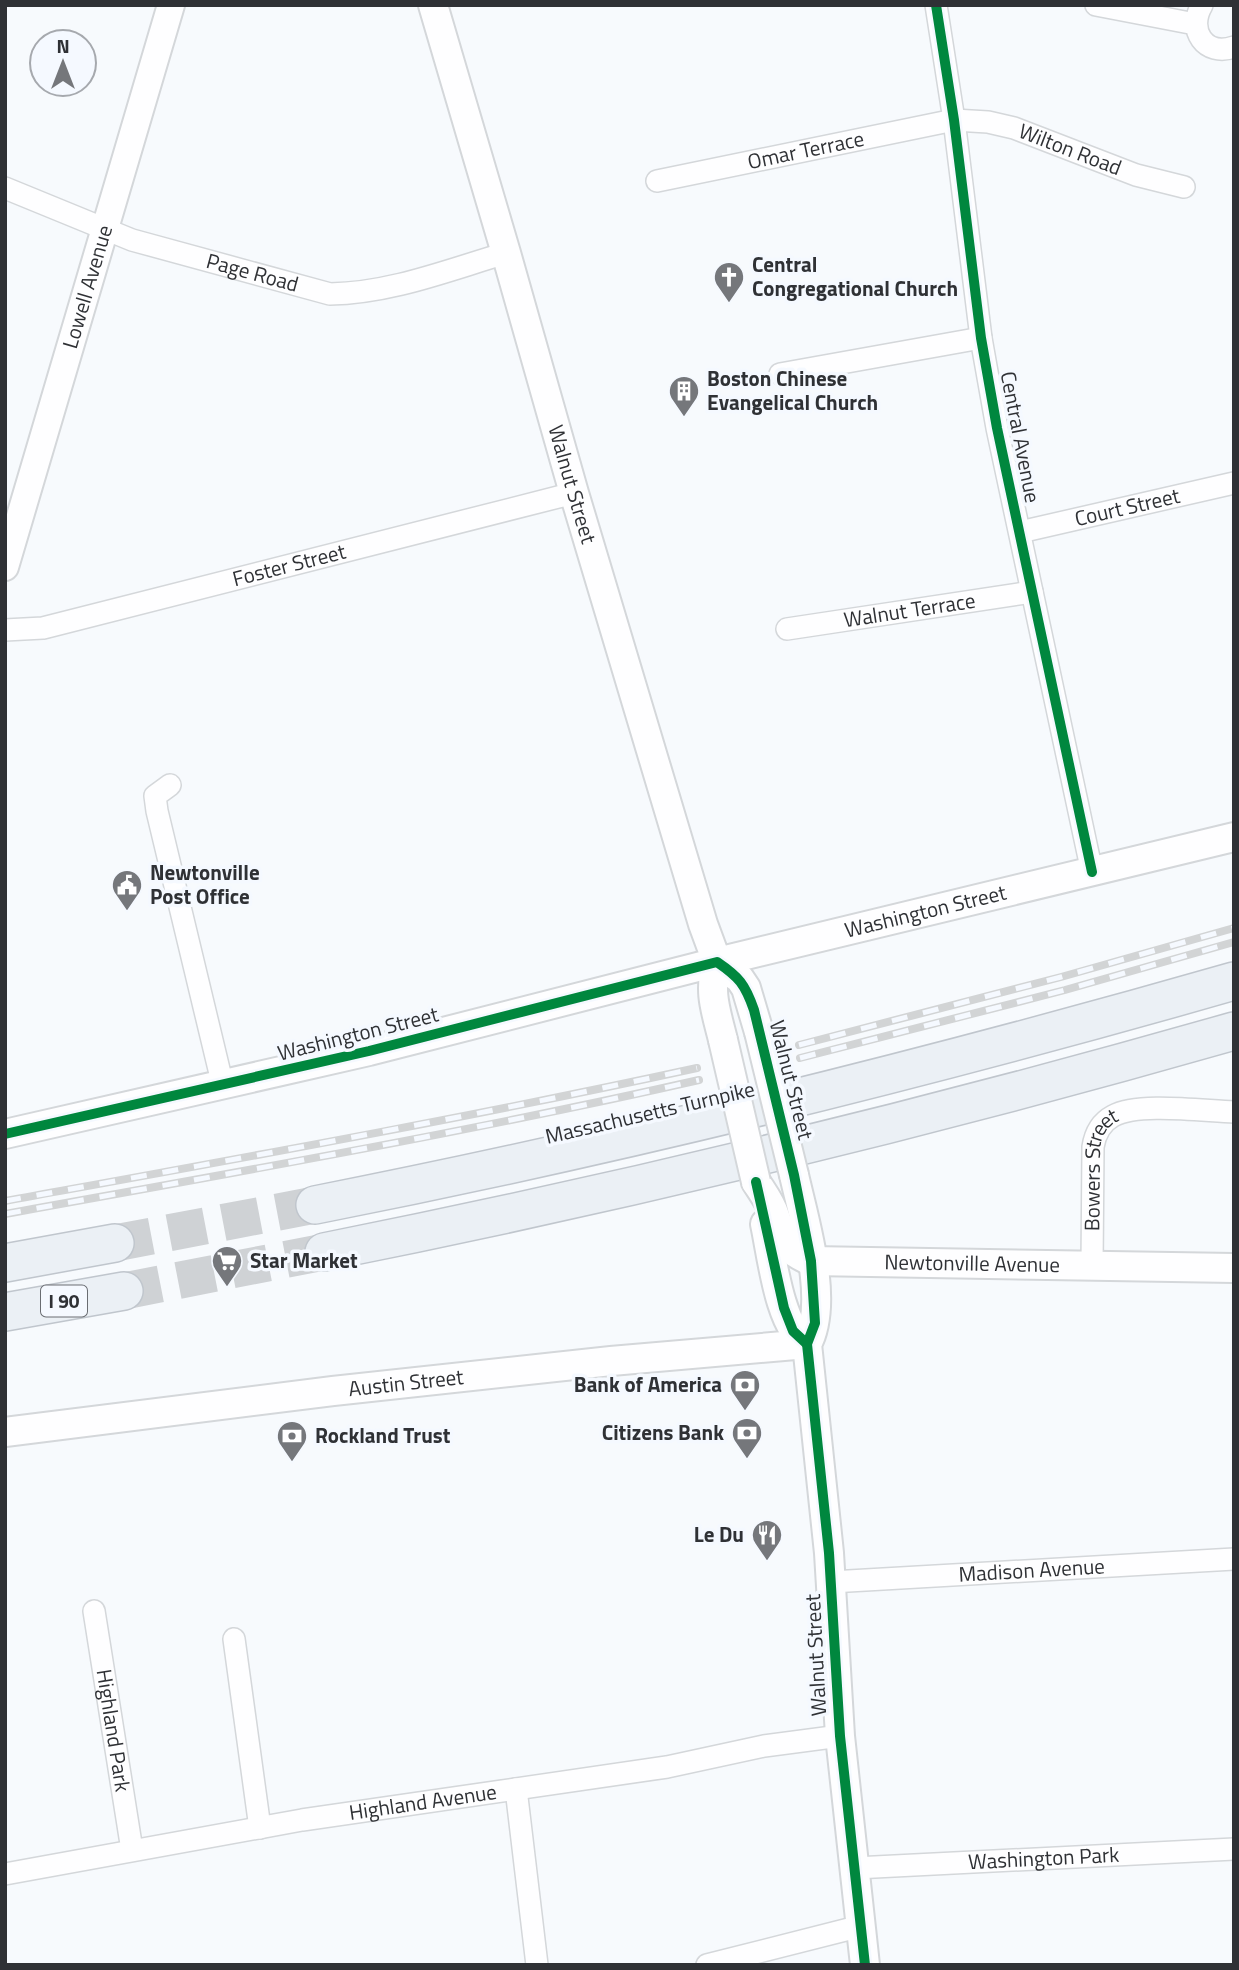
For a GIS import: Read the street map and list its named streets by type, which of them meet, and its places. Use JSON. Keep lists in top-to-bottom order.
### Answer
{
  "streets": {
    "highway": ["Massachusetts Turnpike", "I 90"],
    "main road": [
      "Walnut Street",
      "Washington Street",
      "Newtonville Avenue",
      "Austin Street"
    ],
    "street": [
      "Wilton Road",
      "Omar Terrace",
      "Page Road",
      "Lowell Avenue",
      "Central Avenue",
      "Court Street",
      "Foster Street",
      "Walnut Terrace",
      "Bowers Street",
      "Madison Avenue",
      "Highland Park",
      "Highland Avenue",
      "Washington Park"
    ]
  },
  "crossings": [
    ["Wilton Road", "Omar Terrace"],
    ["Wilton Road", "Central Avenue"],
    ["Omar Terrace", "Central Avenue"],
    ["Page Road", "Lowell Avenue"],
    ["Page Road", "Walnut Street"],
    ["Central Avenue", "Court Street"],
    ["Central Avenue", "Walnut Terrace"],
    ["Central Avenue", "Washington Street"],
    ["Walnut Street", "Foster Street"],
    ["Walnut Street", "Washington Street"],
    ["Walnut Street", "Newtonville Avenue"],
    ["Walnut Street", "Austin Street"],
    ["Walnut Street", "Madison Avenue"],
    ["Walnut Street", "Highland Avenue"],
    ["Walnut Street", "Washington Park"],
    ["Bowers Street", "Newtonville Avenue"],
    ["Highland Park", "Highland Avenue"]
  ],
  "places": {
    "church": ["Central Congregational Church"],
    "building": ["Boston Chinese Evangelical Church"],
    "public building": ["Newtonville Post Office"],
    "supermarket": ["Star Market"],
    "bank": ["Bank of America", "Citizens Bank", "Rockland Trust"],
    "restaurant": ["Le Du"]
  },
  "north": "top"
}
